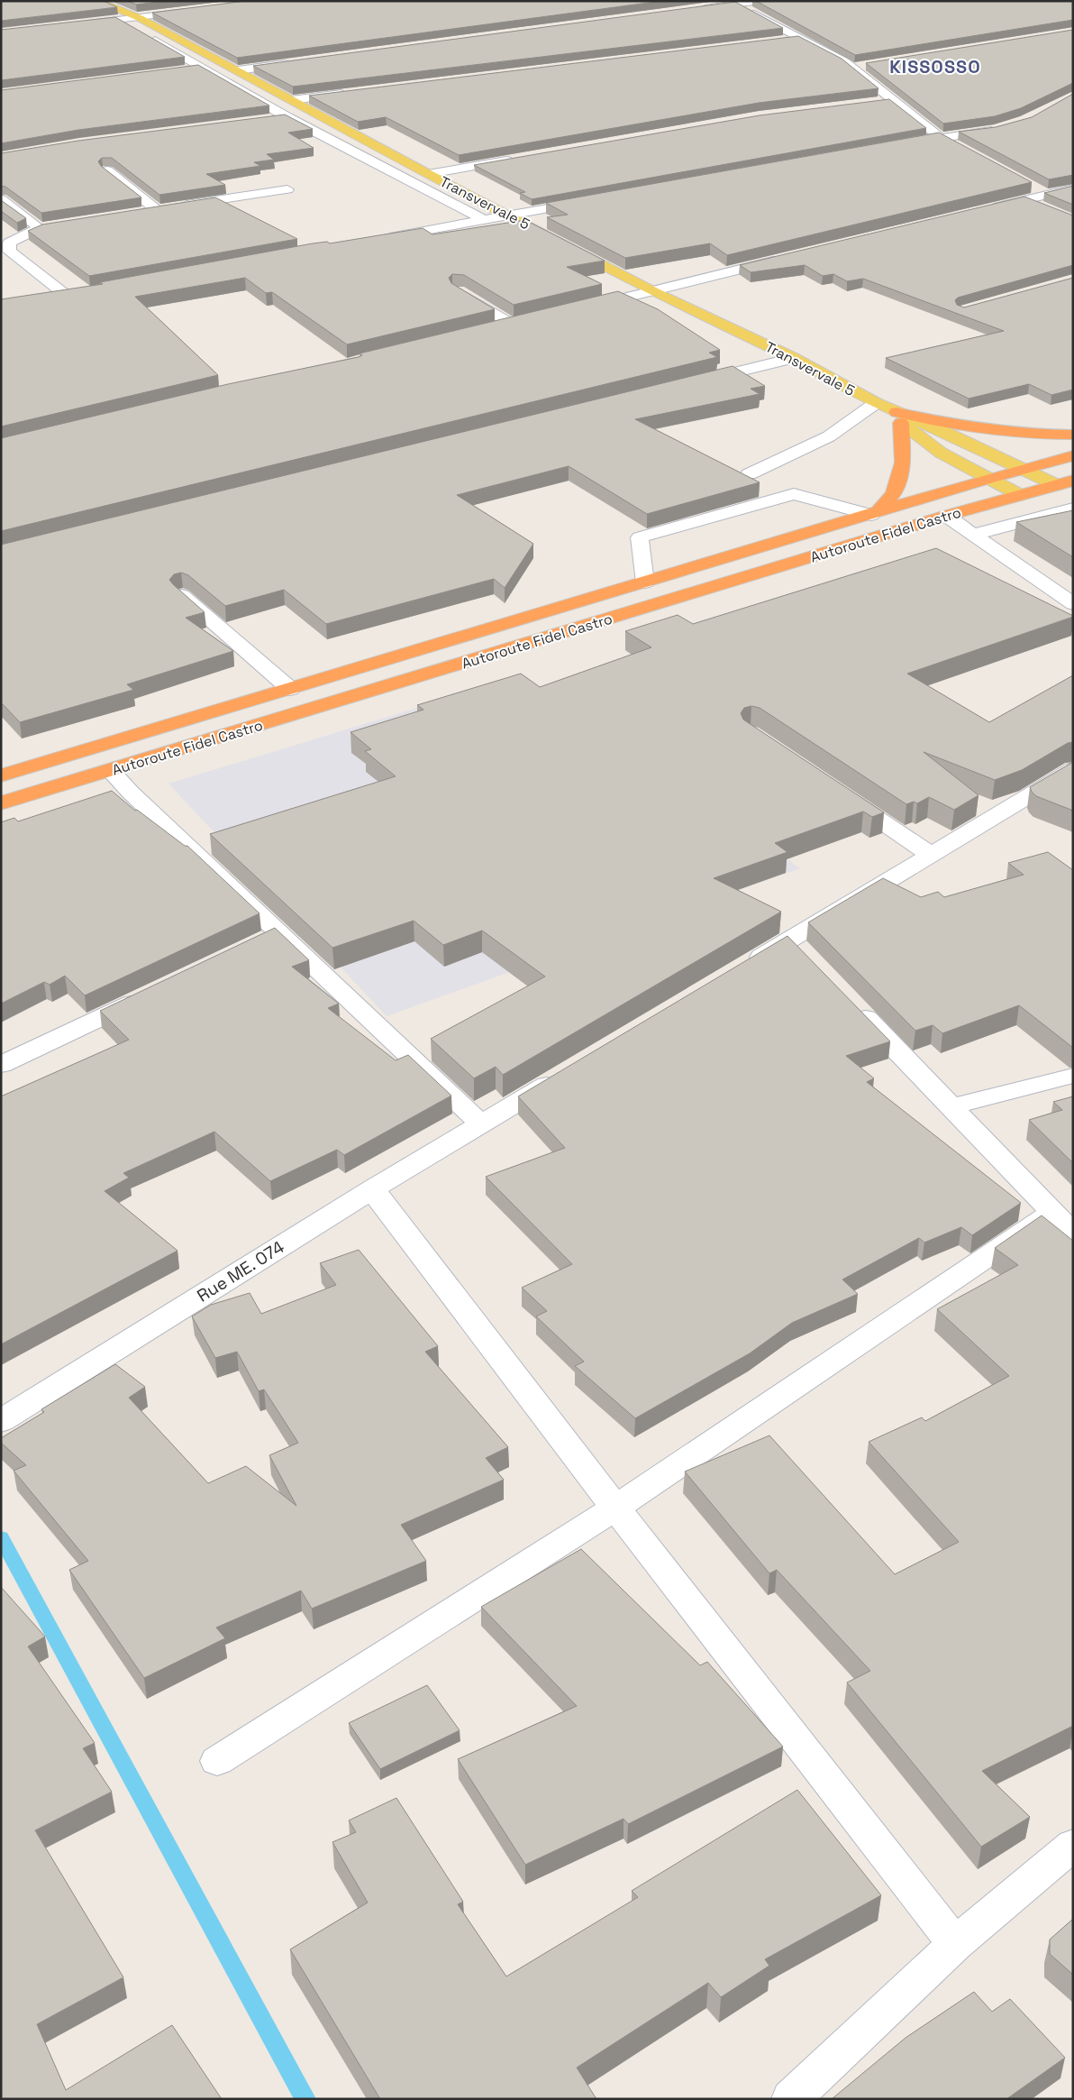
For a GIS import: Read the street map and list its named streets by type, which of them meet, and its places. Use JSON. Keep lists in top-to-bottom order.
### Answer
{
  "streets": {
    "highway": ["Autoroute Fidel Castro"],
    "main road": ["Transvervale 5"],
    "street": ["Rue ME. 074"]
  },
  "crossings": [
    ["Transvervale 5", "Autoroute Fidel Castro"]
  ],
  "districts": ["KISSOSSO"]
}
